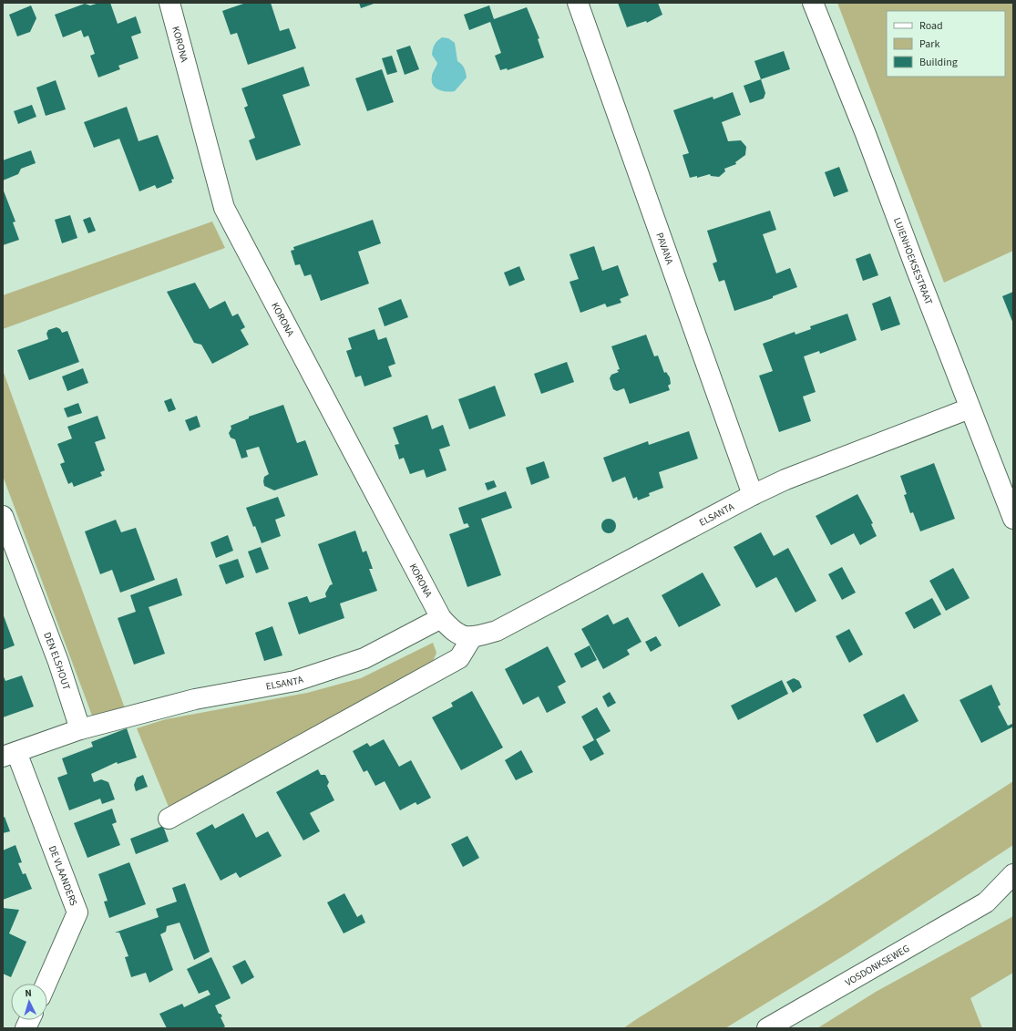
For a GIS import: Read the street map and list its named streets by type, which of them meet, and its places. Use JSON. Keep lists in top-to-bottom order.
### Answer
{
  "streets": {
    "street": [
      "KORONA",
      "PAVANA",
      "LUIENHOEKSESTRAAT",
      "ELSANTA",
      "DEN ELSHOUT",
      "DE VLAANDERS",
      "VOSDONKSEWEG"
    ]
  },
  "crossings": [
    ["KORONA", "ELSANTA"],
    ["PAVANA", "ELSANTA"],
    ["LUIENHOEKSESTRAAT", "ELSANTA"],
    ["ELSANTA", "DEN ELSHOUT"]
  ],
  "legend": ["Road", "Park", "Building"],
  "north": "top"
}
